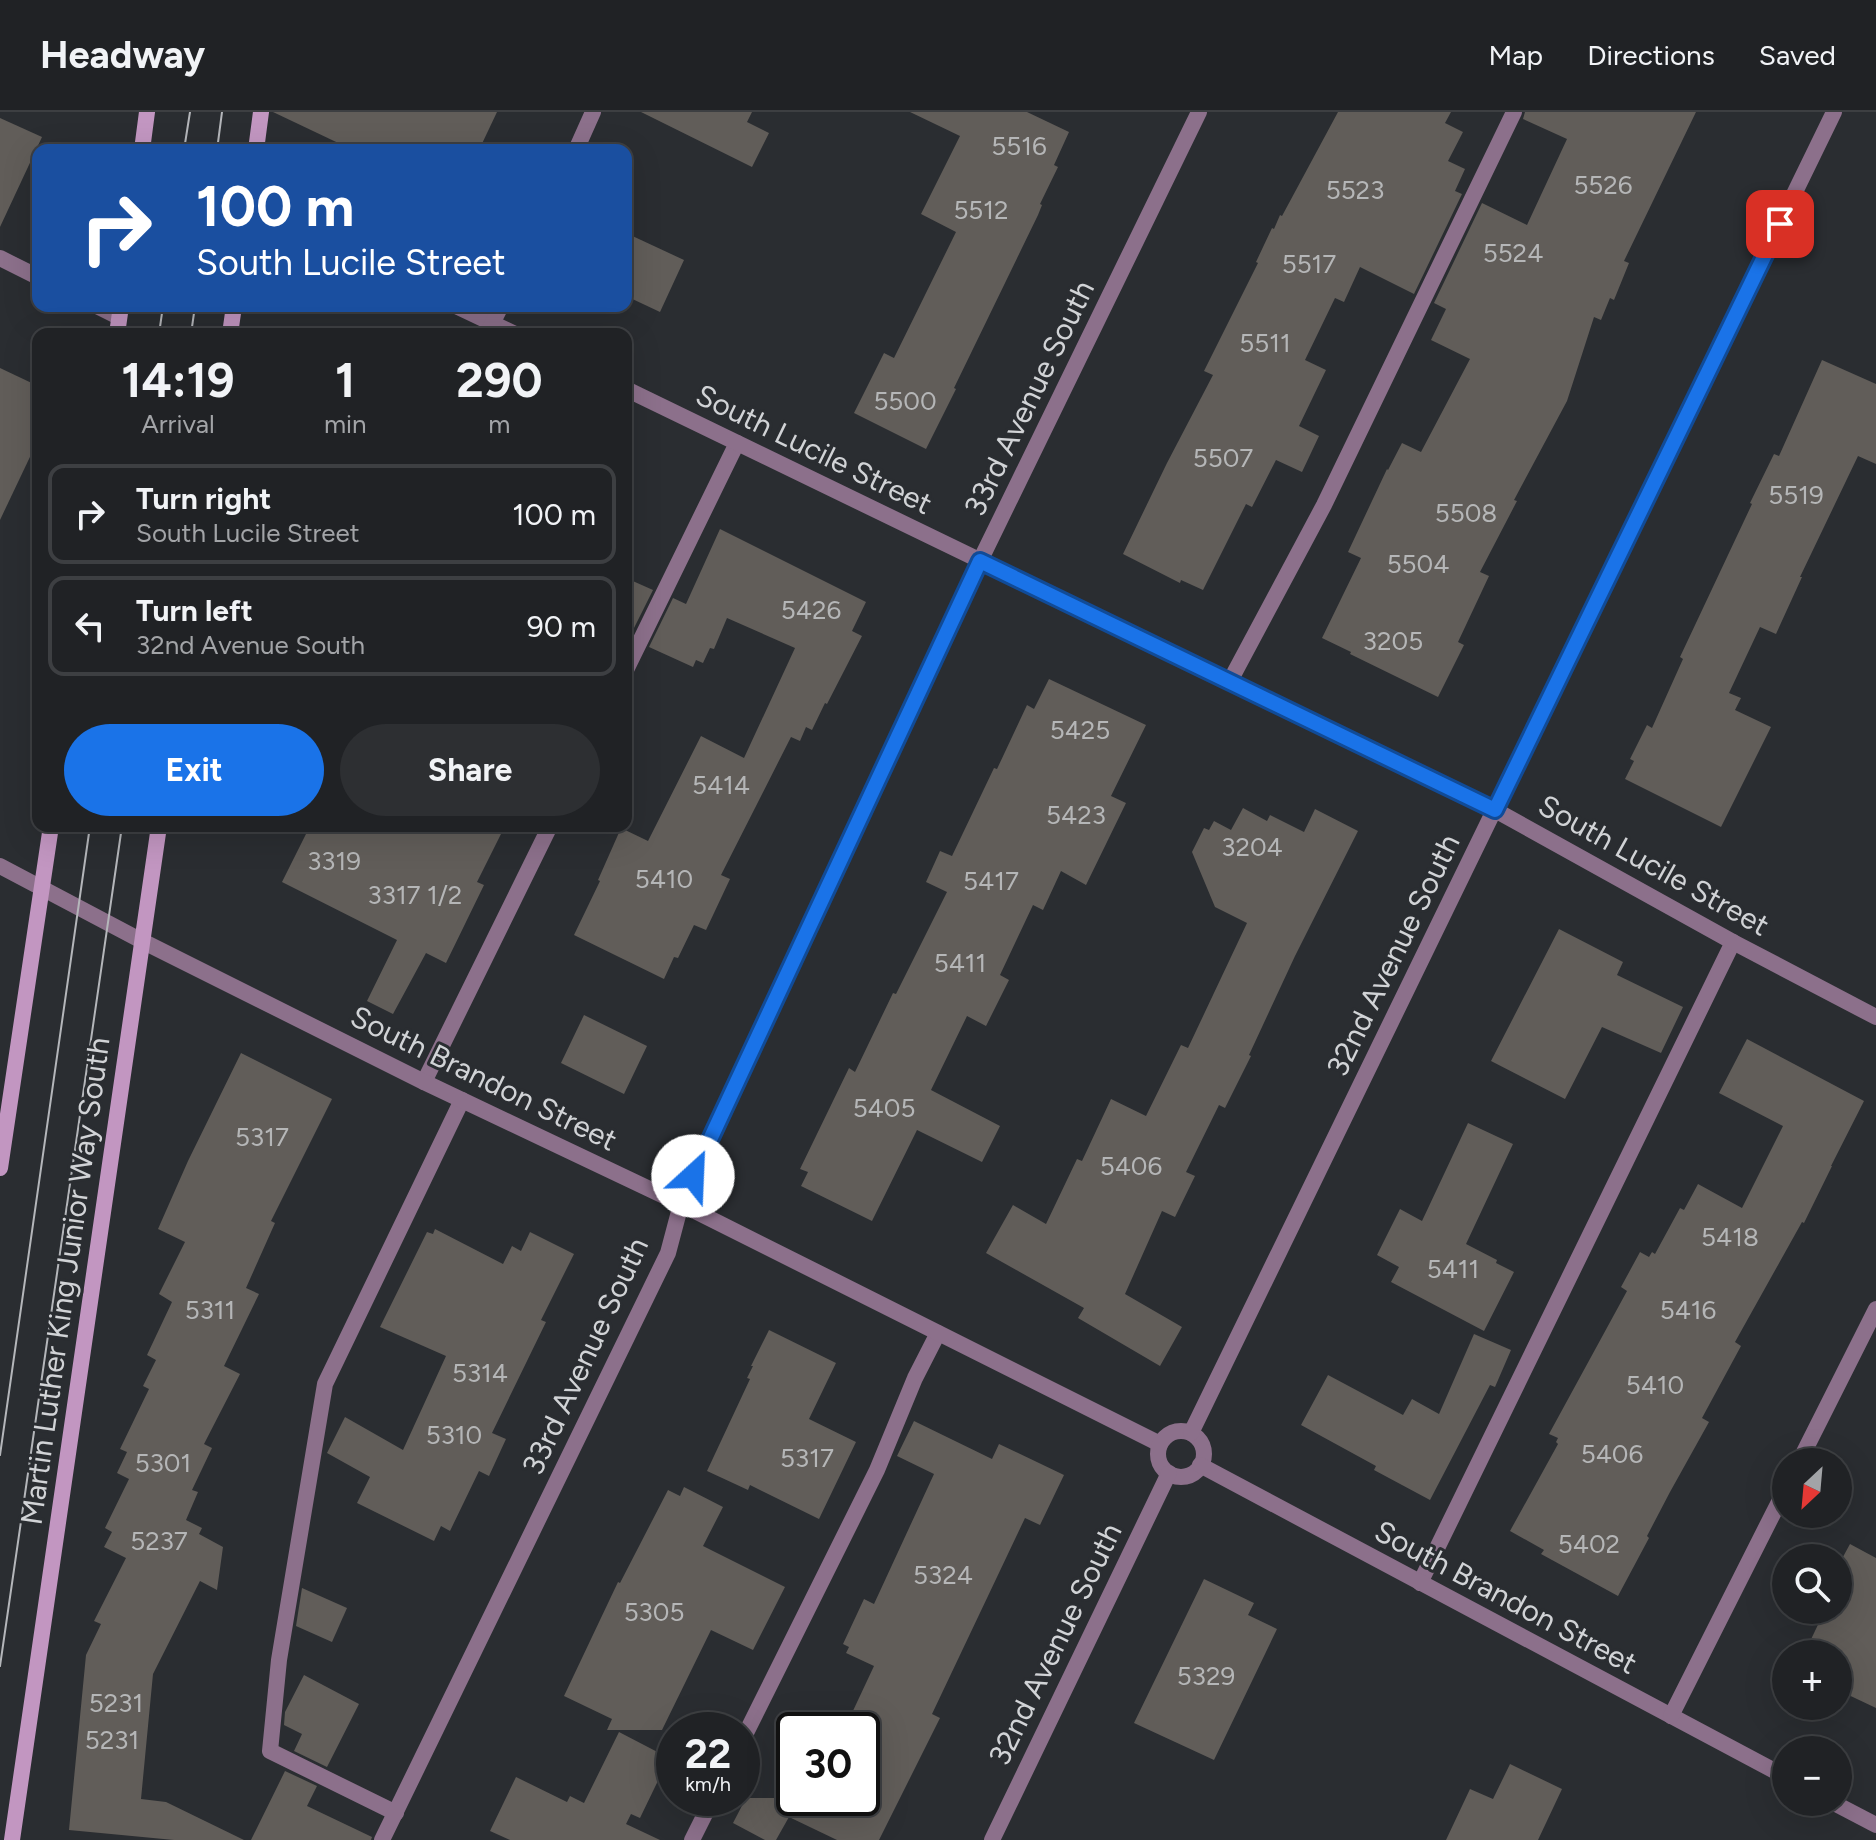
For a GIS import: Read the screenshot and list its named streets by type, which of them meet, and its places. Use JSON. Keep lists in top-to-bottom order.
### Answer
{
  "streets": {
    "main road": ["Martin Luther King Junior Way South"],
    "street": [
      "33rd Avenue South",
      "South Lucile Street",
      "32nd Avenue South",
      "South Brandon Street"
    ]
  },
  "crossings": [
    ["33rd Avenue South", "South Lucile Street"],
    ["33rd Avenue South", "South Brandon Street"],
    ["South Lucile Street", "32nd Avenue South"],
    ["32nd Avenue South", "South Brandon Street"],
    ["South Brandon Street", "Martin Luther King Junior Way South"]
  ],
  "house_numbers": [
    "5516",
    "5526",
    "5523",
    "5512",
    "5524",
    "5517",
    "5511",
    "5500",
    "5507",
    "5519",
    "5508",
    "5504",
    "5426",
    "3205",
    "5425",
    "5414",
    "5423",
    "3204",
    "3319",
    "5410",
    "5417",
    "3317 1/2",
    "5411",
    "5405",
    "5317",
    "5406",
    "5418",
    "5411",
    "5311",
    "5416",
    "5314",
    "5410",
    "5310",
    "5406",
    "5317",
    "5301",
    "5237",
    "5402",
    "5324",
    "5305",
    "5329",
    "5231",
    "5231"
  ],
  "north": "bottom left",
  "page": {
    "header": "Headway",
    "nav": ["Map", "Directions", "Saved"],
    "turn": ["100 m", "South Lucile Street"],
    "eta": [
      "14:19",
      "Arrival",
      "1",
      "min",
      "290",
      "m"
    ],
    "list": [
      {
        "name": "Turn right",
        "note": "South Lucile Street",
        "value": "100 m"
      },
      {
        "name": "Turn left",
        "note": "32nd Avenue South",
        "value": "90 m"
      }
    ],
    "buttons": ["Exit", "Share"],
    "map_buttons": ["+", "−"],
    "speed": "22 km/h",
    "limit": "30"
  }
}
